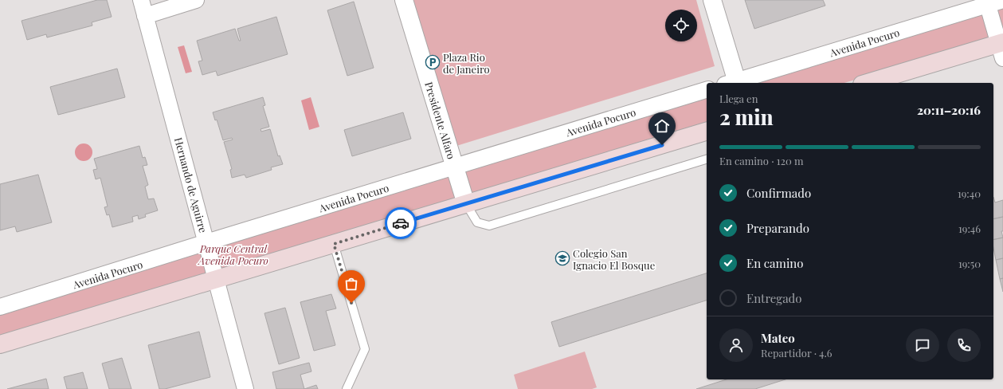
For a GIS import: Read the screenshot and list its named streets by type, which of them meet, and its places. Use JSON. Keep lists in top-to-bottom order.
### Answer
{
  "streets": {
    "street": ["Avenida Pocuro", "Presidente Alfaro", "Hernando de Aguirre"]
  },
  "crossings": [
    ["Avenida Pocuro", "Presidente Alfaro"],
    ["Avenida Pocuro", "Hernando de Aguirre"]
  ],
  "parks": ["Parque Central Avenida Pocuro"],
  "places": {
    "parking": ["Plaza Rio de Janeiro"],
    "school or university": ["Colegio San Ignacio El Bosque"]
  },
  "page": {
    "heading": ["2 min", "Llega en", "20:11–20:16"],
    "panel": ["Mateo", "Repartidor · 4.6"],
    "bar": "En camino · 120 m",
    "list": [
      ["Confirmado", "19:40"],
      ["Preparando", "19:46"],
      ["En camino", "19:50"],
      "Entregado"
    ]
  }
}
